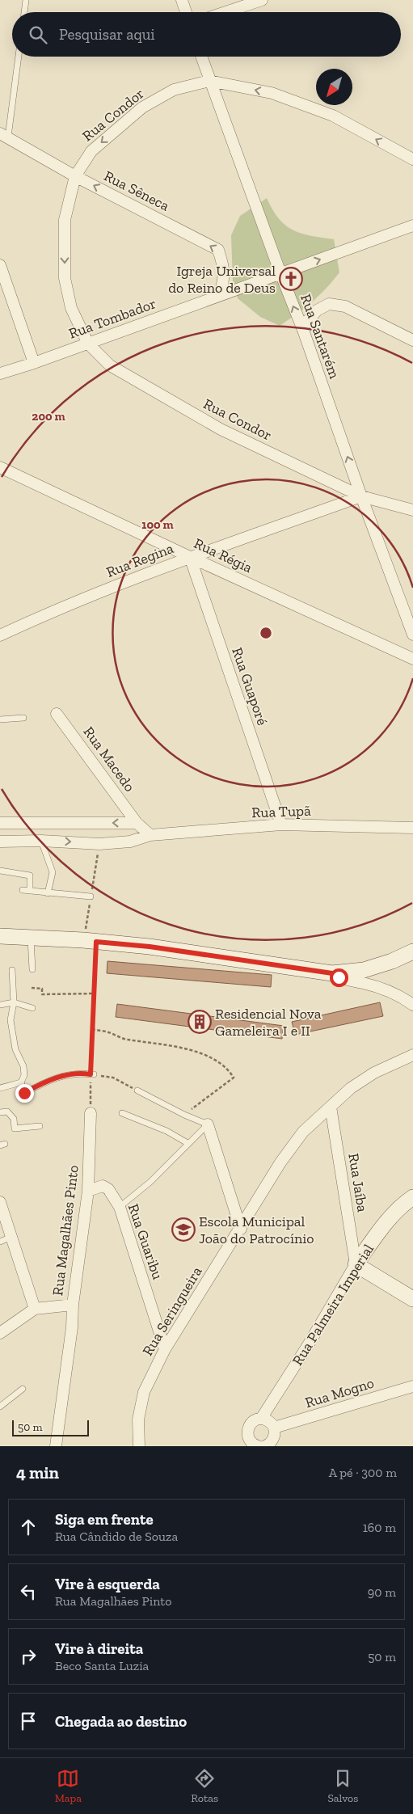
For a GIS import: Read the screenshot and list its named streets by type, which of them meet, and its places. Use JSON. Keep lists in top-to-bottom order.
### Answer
{
  "streets": {
    "street": [
      "Rua Condor",
      "Rua Sêneca",
      "Rua Tombador",
      "Rua Santarém",
      "Rua Régia",
      "Rua Regina",
      "Rua Guaporé",
      "Rua Macedo",
      "Rua Tupã",
      "Rua Jaíba",
      "Rua Magalhães Pinto",
      "Rua Guaribu",
      "Rua Palmeira Imperial",
      "Rua Seringueira",
      "Rua Mogno"
    ]
  },
  "crossings": [
    ["Rua Condor", "Rua Sêneca"],
    ["Rua Condor", "Rua Tombador"],
    ["Rua Condor", "Rua Santarém"],
    ["Rua Condor", "Rua Regina"],
    ["Rua Sêneca", "Rua Tombador"],
    ["Rua Tombador", "Rua Santarém"],
    ["Rua Santarém", "Rua Regina"],
    ["Rua Régia", "Rua Regina"],
    ["Rua Régia", "Rua Guaporé"],
    ["Rua Regina", "Rua Guaporé"],
    ["Rua Guaporé", "Rua Tupã"],
    ["Rua Jaíba", "Rua Palmeira Imperial"],
    ["Rua Jaíba", "Rua Seringueira"],
    ["Rua Magalhães Pinto", "Rua Guaribu"],
    ["Rua Guaribu", "Rua Seringueira"]
  ],
  "one_way": ["Rua Sêneca", "Rua Santarém"],
  "places": {
    "church": ["Igreja Universal do Reino de Deus"],
    "building": ["Residencial Nova Gameleira I e II"],
    "school or university": ["Escola Municipal João do Patrocínio"]
  },
  "scale_bar": "50 m",
  "north": "bottom left",
  "page": {
    "search": "Pesquisar aqui",
    "scale": "50 m",
    "heading": ["4 min", "A pé · 300 m"],
    "list": [
      ["Siga em frente", "Rua Cândido de Souza", "160 m"],
      ["Vire à esquerda", "Rua Magalhães Pinto", "90 m"],
      ["Vire à direita", "Beco Santa Luzia", "50 m"],
      "Chegada ao destino"
    ],
    "nav": ["Mapa", "Rotas", "Salvos"]
  },
  "rings": ["200 m", "100 m"]
}
